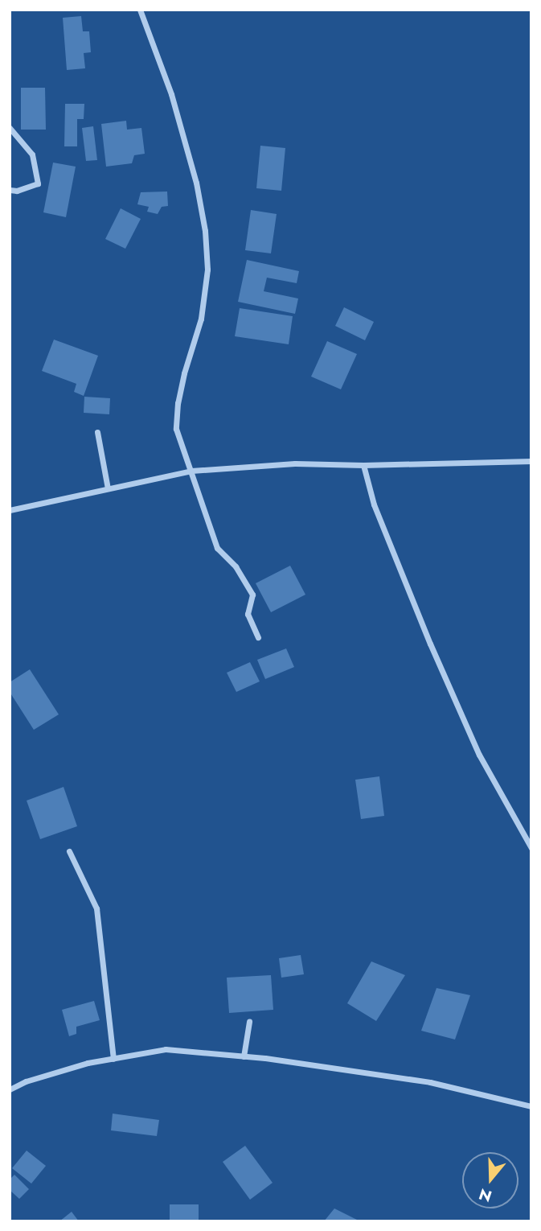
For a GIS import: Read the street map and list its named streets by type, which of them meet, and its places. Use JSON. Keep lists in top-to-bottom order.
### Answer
{
  "north": "bottom"
}
